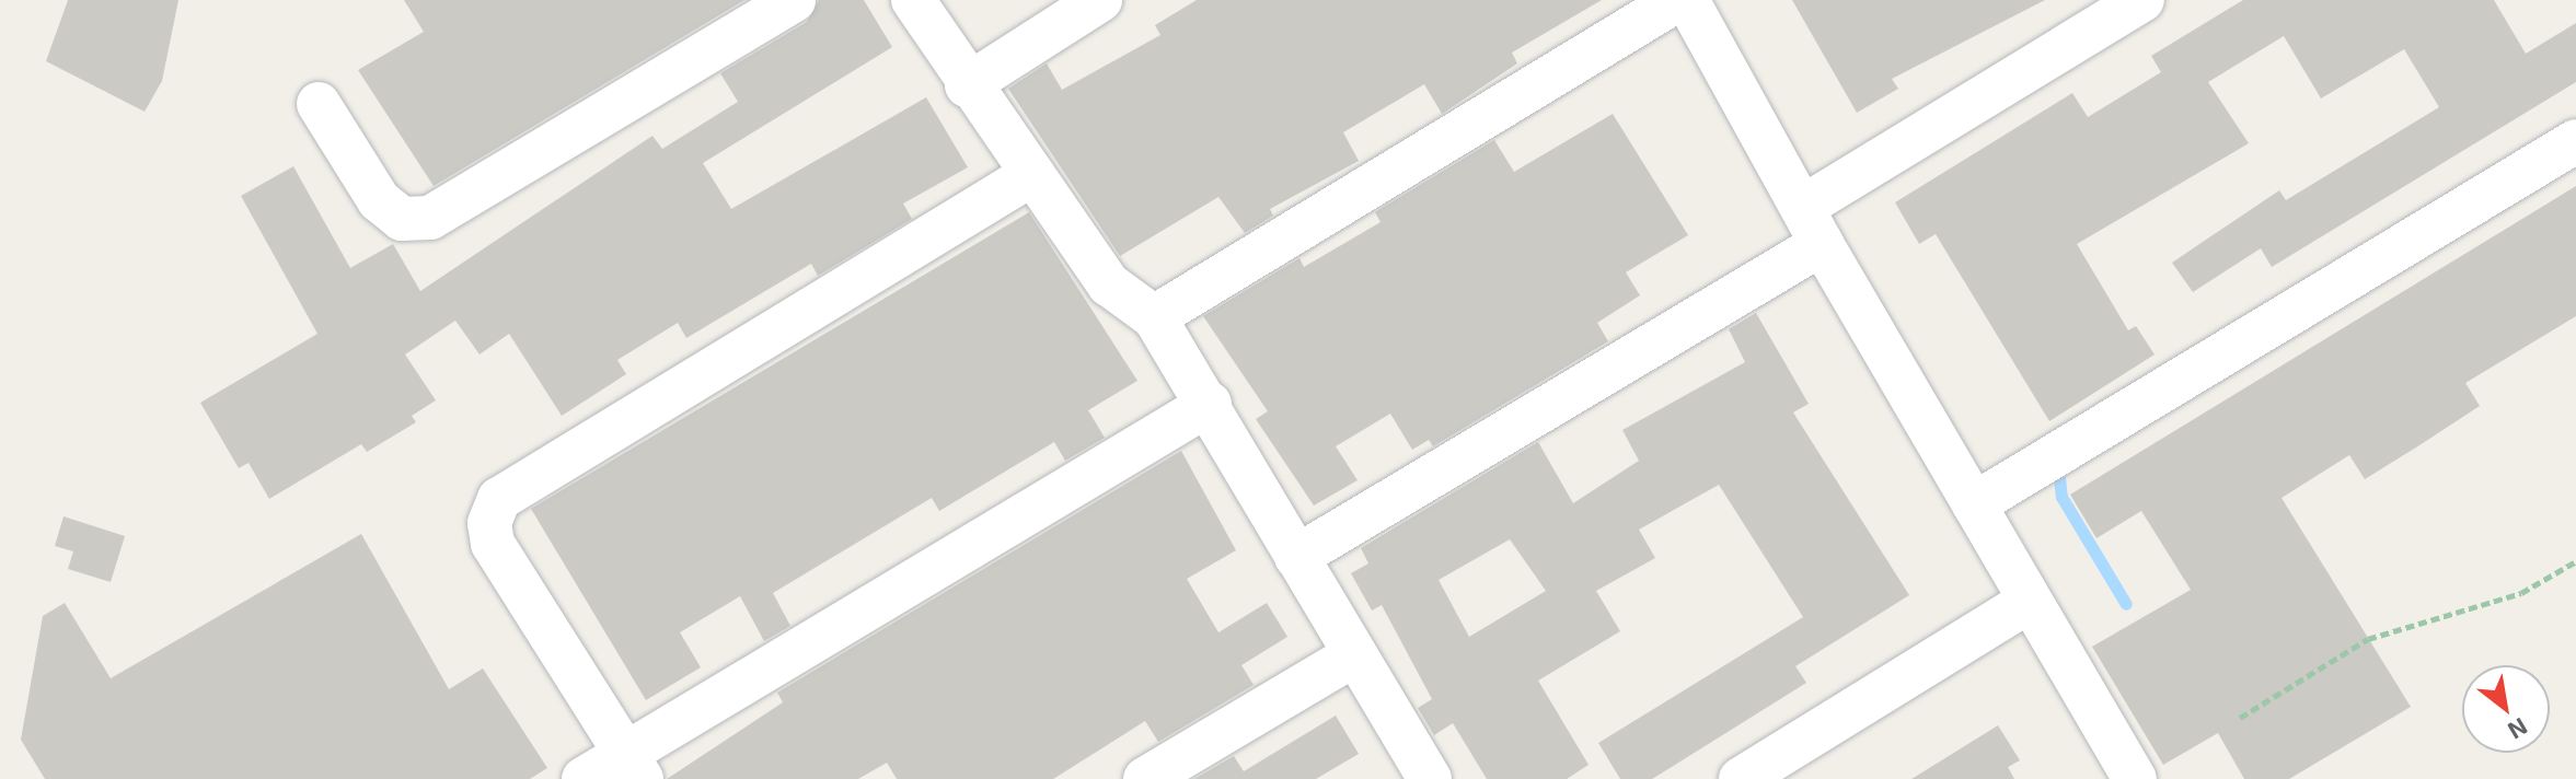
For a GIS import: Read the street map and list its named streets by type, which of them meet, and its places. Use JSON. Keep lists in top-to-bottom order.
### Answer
{
  "north": "bottom right"
}
